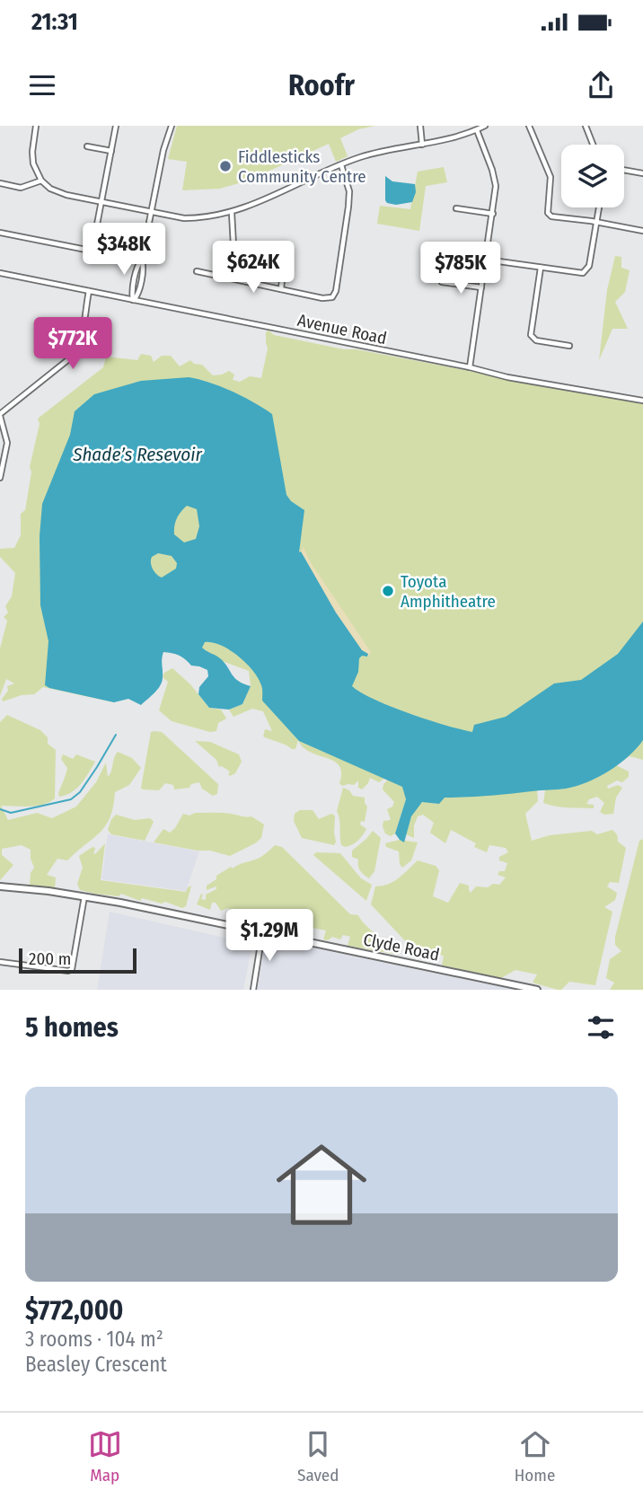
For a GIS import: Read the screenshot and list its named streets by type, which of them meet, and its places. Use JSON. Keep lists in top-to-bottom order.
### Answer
{
  "streets": {
    "main road": ["Clyde Road"],
    "street": ["Avenue Road"]
  },
  "water": ["Shade’s Resevoir"],
  "places": ["Fiddlesticks Community Centre", "Toyota Amphitheatre"],
  "scale_bar": "200 m",
  "page": {
    "status": "21:31",
    "header": "Roofr",
    "price": [
      "$348K",
      "$624K",
      "$785K",
      "$772K",
      "$1.29M"
    ],
    "scale": "200 m",
    "heading": "5 homes",
    "list": [
      {
        "name": "$772,000",
        "note": "3 rooms · 104 m² · Beasley Crescent"
      }
    ],
    "tabs": ["Map", "Saved", "Home"]
  }
}
